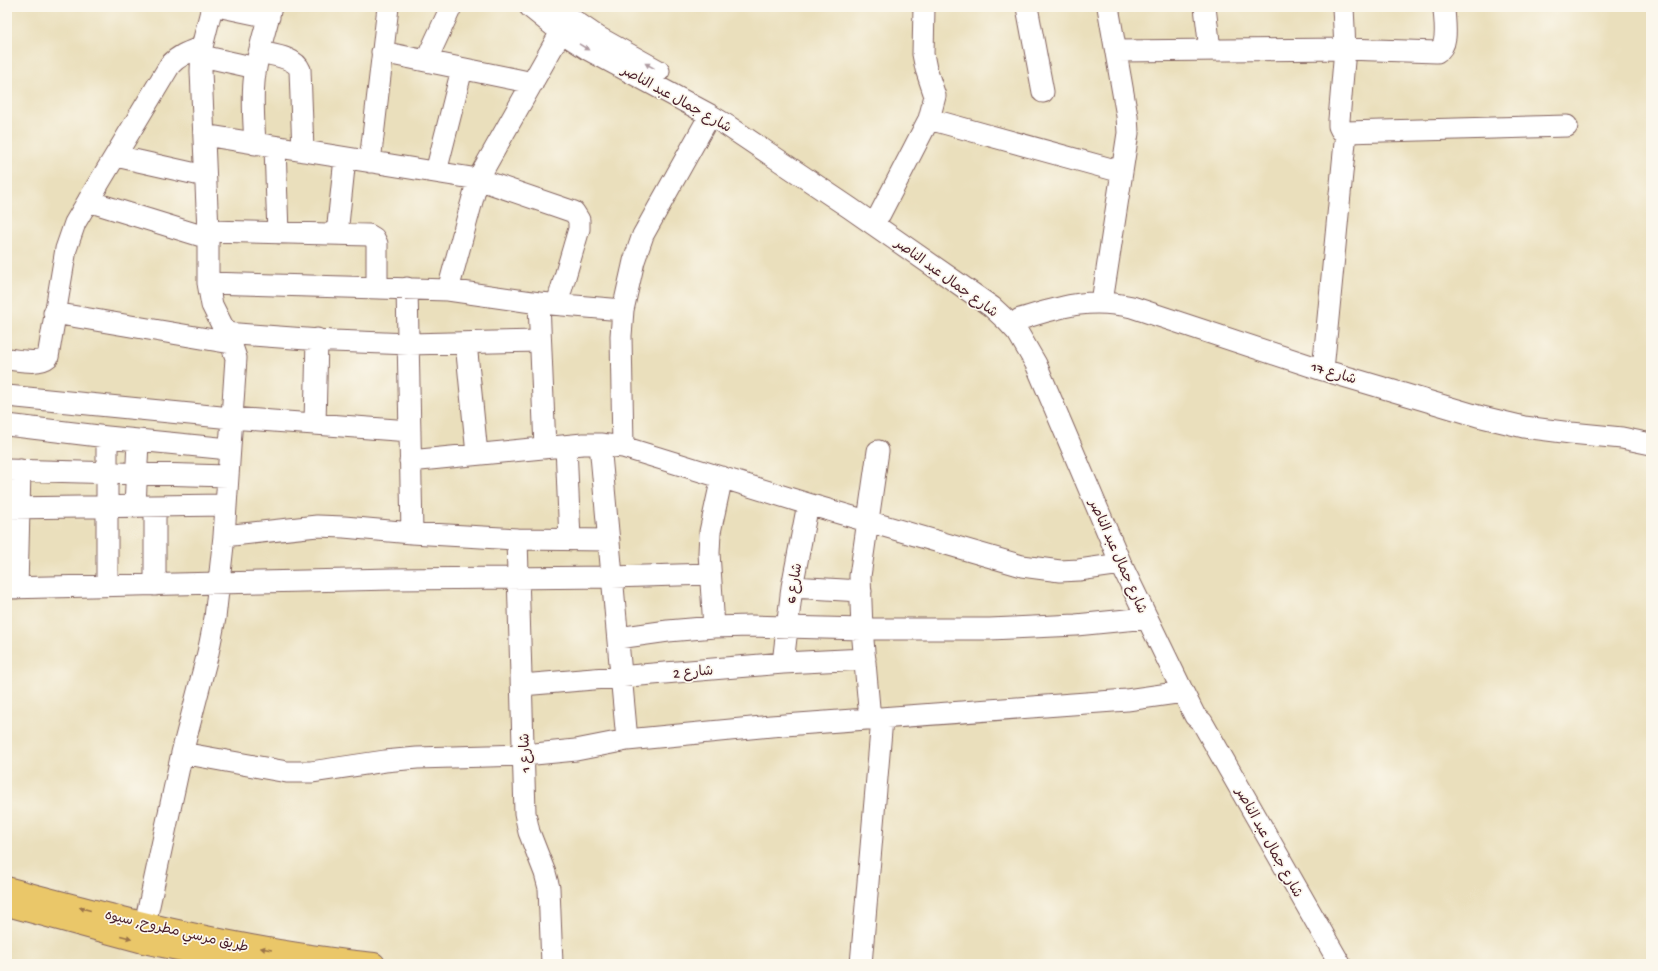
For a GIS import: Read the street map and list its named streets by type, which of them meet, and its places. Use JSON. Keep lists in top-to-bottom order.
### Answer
{
  "streets": {
    "main road": ["طريق مرسي مطروح, سيوه"],
    "street": [
      "شارع جمال عبد الناصر",
      "شارع 17",
      "شارع 6",
      "شارع 2",
      "شارع 1"
    ]
  },
  "crossings": [
    ["شارع جمال عبد الناصر", "شارع 17"],
    ["شارع 6", "شارع 2"],
    ["شارع 2", "شارع 1"]
  ]
}
